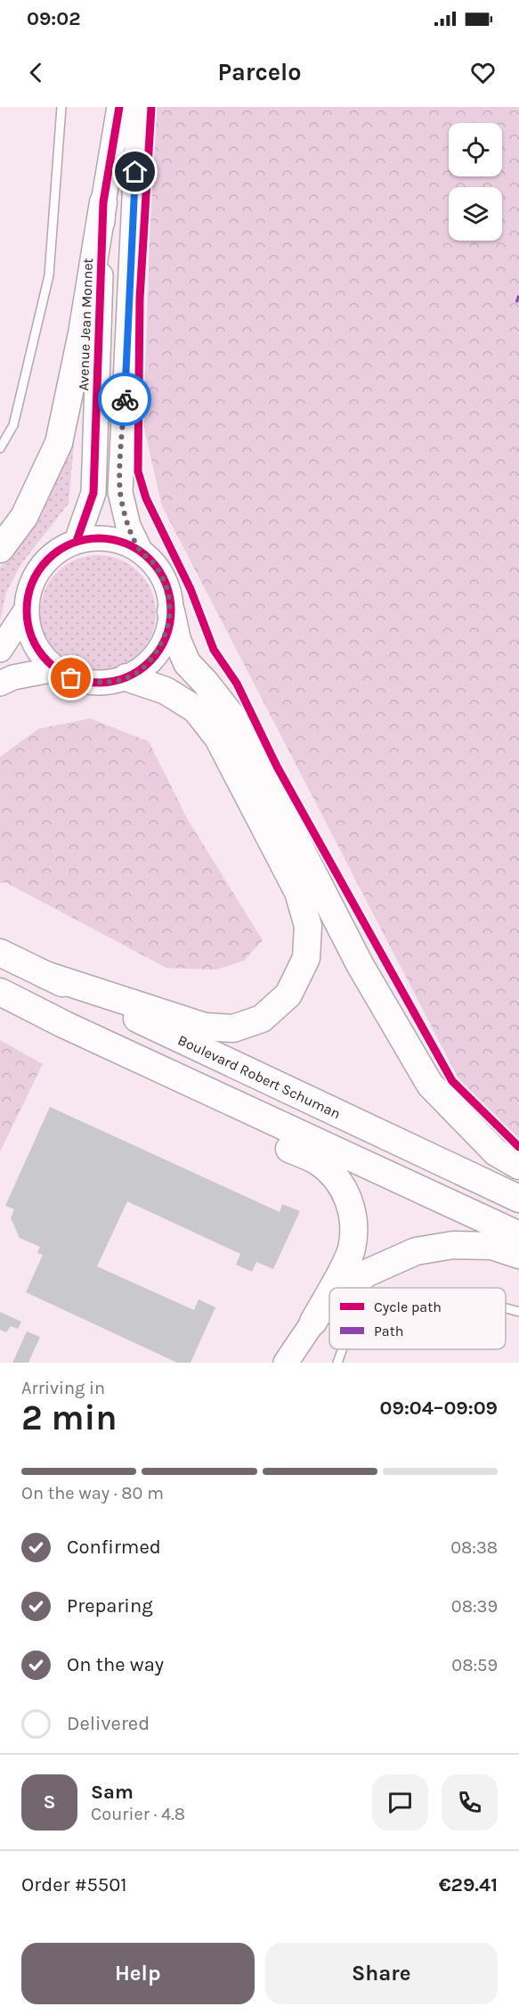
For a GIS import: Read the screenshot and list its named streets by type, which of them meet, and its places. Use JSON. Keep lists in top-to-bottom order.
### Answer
{
  "streets": {
    "main road": ["Avenue Jean Monnet", "Boulevard Robert Schuman"]
  },
  "legend": ["Cycle path", "Path"],
  "page": {
    "status": "09:02",
    "header": "Parcelo",
    "heading": ["2 min", "Arriving in", "09:04–09:09"],
    "panel": [
      "Sam",
      "Courier · 4.8",
      "Order #5501",
      "€29.41"
    ],
    "bar": "On the way · 80 m",
    "list": [
      ["Confirmed", "08:38"],
      ["Preparing", "08:39"],
      ["On the way", "08:59"],
      "Delivered"
    ],
    "round": "S",
    "buttons": ["Help", "Share"]
  }
}
